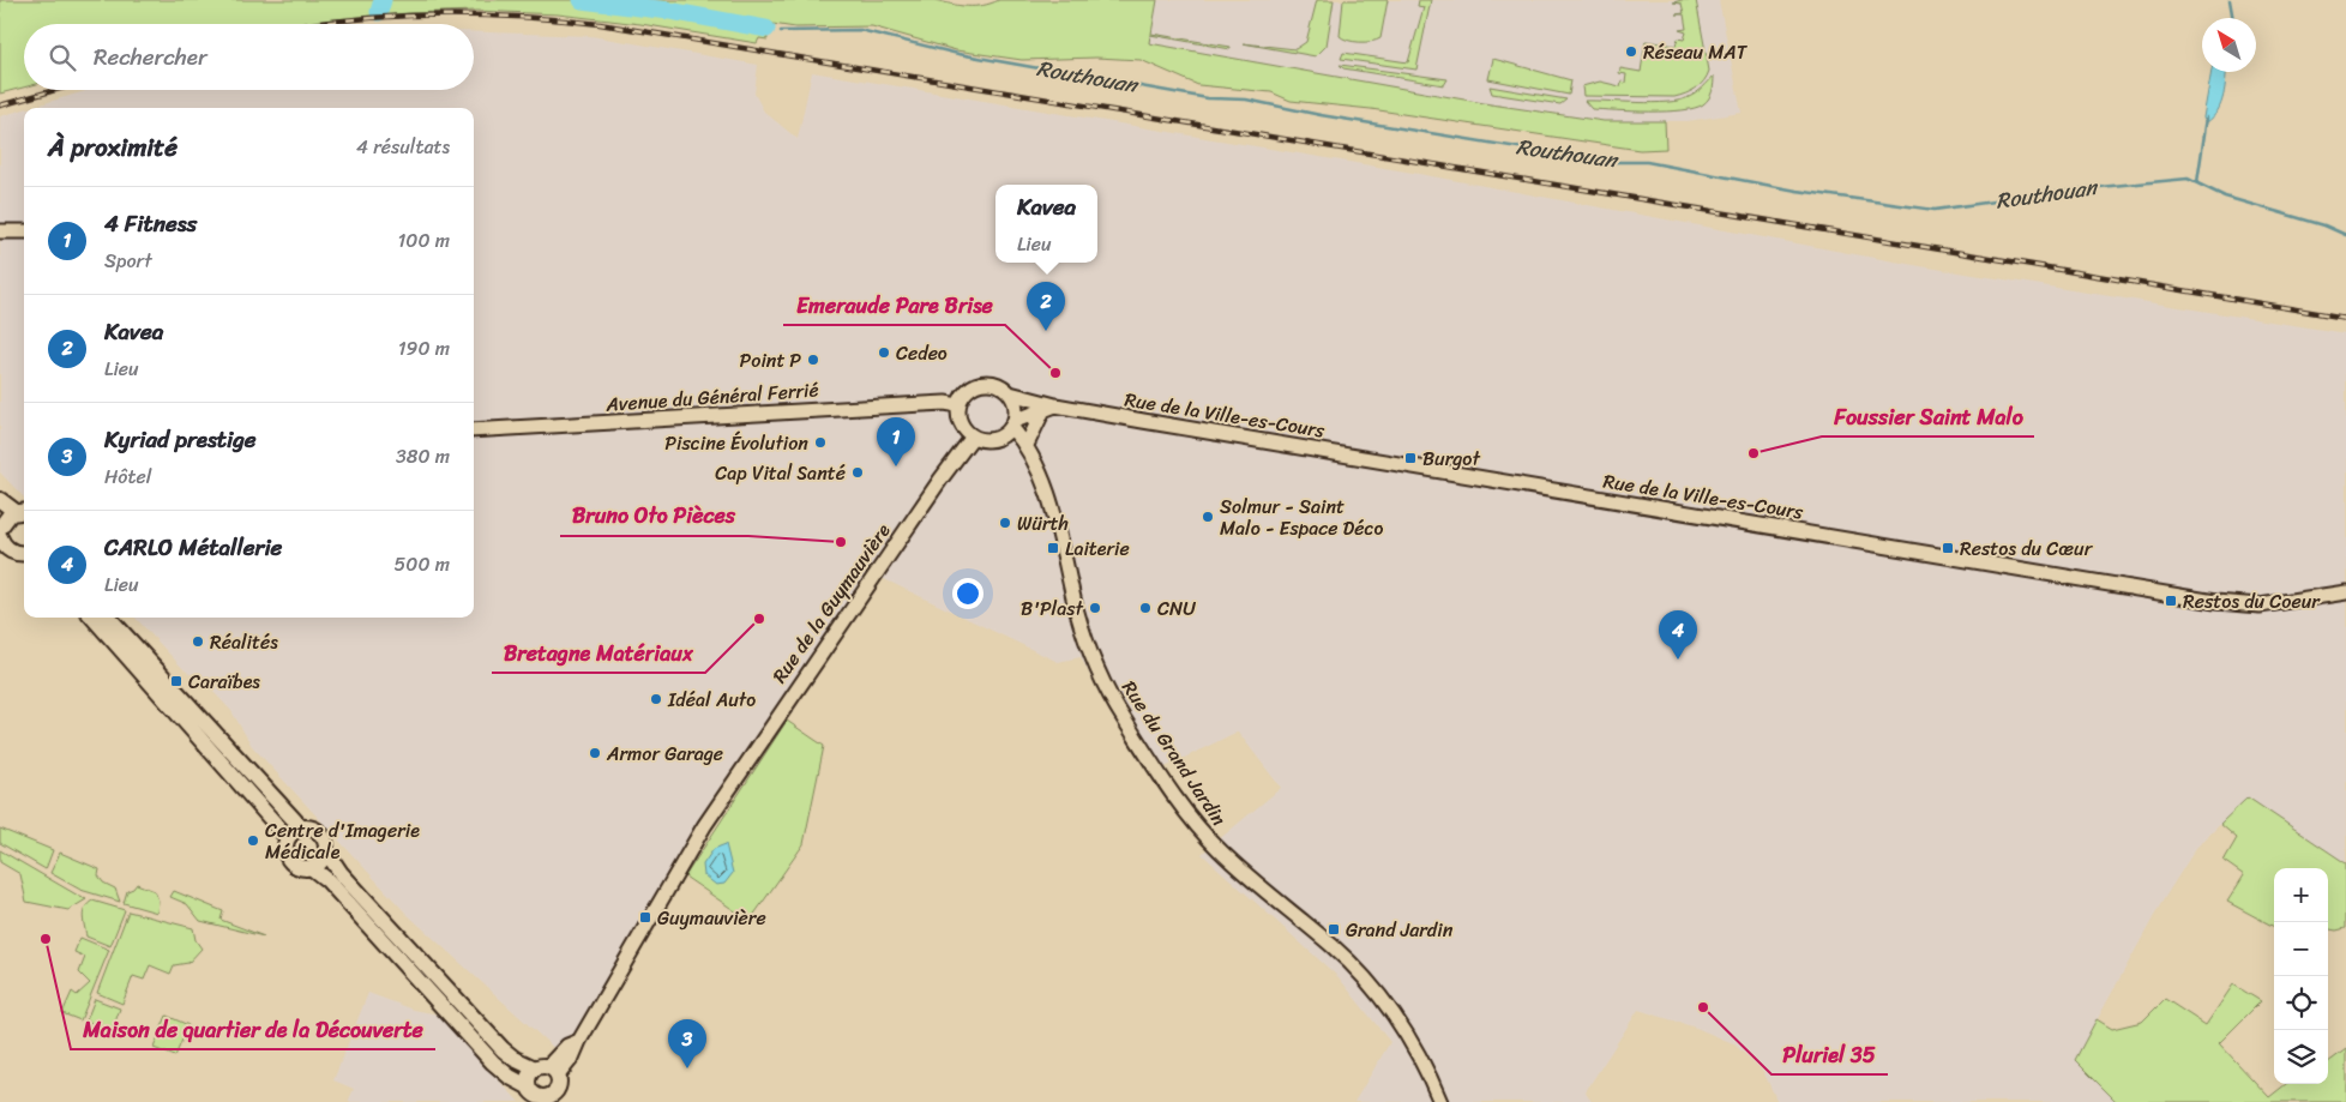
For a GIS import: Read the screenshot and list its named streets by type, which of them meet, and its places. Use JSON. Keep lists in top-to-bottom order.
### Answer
{
  "streets": {
    "street": [
      "Avenue du Général Ferrié",
      "Rue de la Ville-es-Cours",
      "Rue de la Guymauvière",
      "Rue du Grand Jardin"
    ]
  },
  "crossings": [
    ["Avenue du Général Ferrié", "Rue de la Ville-es-Cours"],
    ["Avenue du Général Ferrié", "Rue de la Guymauvière"],
    ["Avenue du Général Ferrié", "Rue du Grand Jardin"],
    ["Rue de la Ville-es-Cours", "Rue de la Guymauvière"],
    ["Rue de la Ville-es-Cours", "Rue du Grand Jardin"],
    ["Rue de la Guymauvière", "Rue du Grand Jardin"]
  ],
  "water": ["Routhouan"],
  "places": {
    "other": [
      "Réseau MAT",
      "Cedeo",
      "Point P",
      "Emeraude Pare Brise",
      "Piscine Évolution",
      "Foussier Saint Malo",
      "Cap Vital Santé",
      "Solmur - Saint Malo - Espace Déco",
      "Würth",
      "Bruno Oto Pièces",
      "B'Plast",
      "CNU",
      "Bretagne Matériaux",
      "Réalités",
      "Idéal Auto",
      "Armor Garage",
      "Centre d'Imagerie Médicale",
      "Maison de quartier de la Découverte",
      "Pluriel 35"
    ],
    "transit": [
      "Burgot",
      "Laiterie",
      "Restos du Cœur",
      "Restos du Coeur",
      "Caraïbes",
      "Guymauvière",
      "Grand Jardin"
    ]
  },
  "north": "top left",
  "page": {
    "search": "Rechercher",
    "heading": ["À proximité", "4 résultats"],
    "popup": ["Kavea", "Lieu"],
    "list": [
      {
        "mark": "1",
        "name": "4 Fitness",
        "note": "Sport",
        "value": "100 m"
      },
      {
        "mark": "2",
        "name": "Kavea",
        "note": "Lieu",
        "value": "190 m"
      },
      {
        "mark": "3",
        "name": "Kyriad prestige",
        "note": "Hôtel",
        "value": "380 m"
      },
      {
        "mark": "4",
        "name": "CARLO Métallerie",
        "note": "Lieu",
        "value": "500 m"
      }
    ],
    "pins": [
      "2",
      "1",
      "4",
      "3"
    ],
    "map_buttons": ["+", "−"]
  }
}
